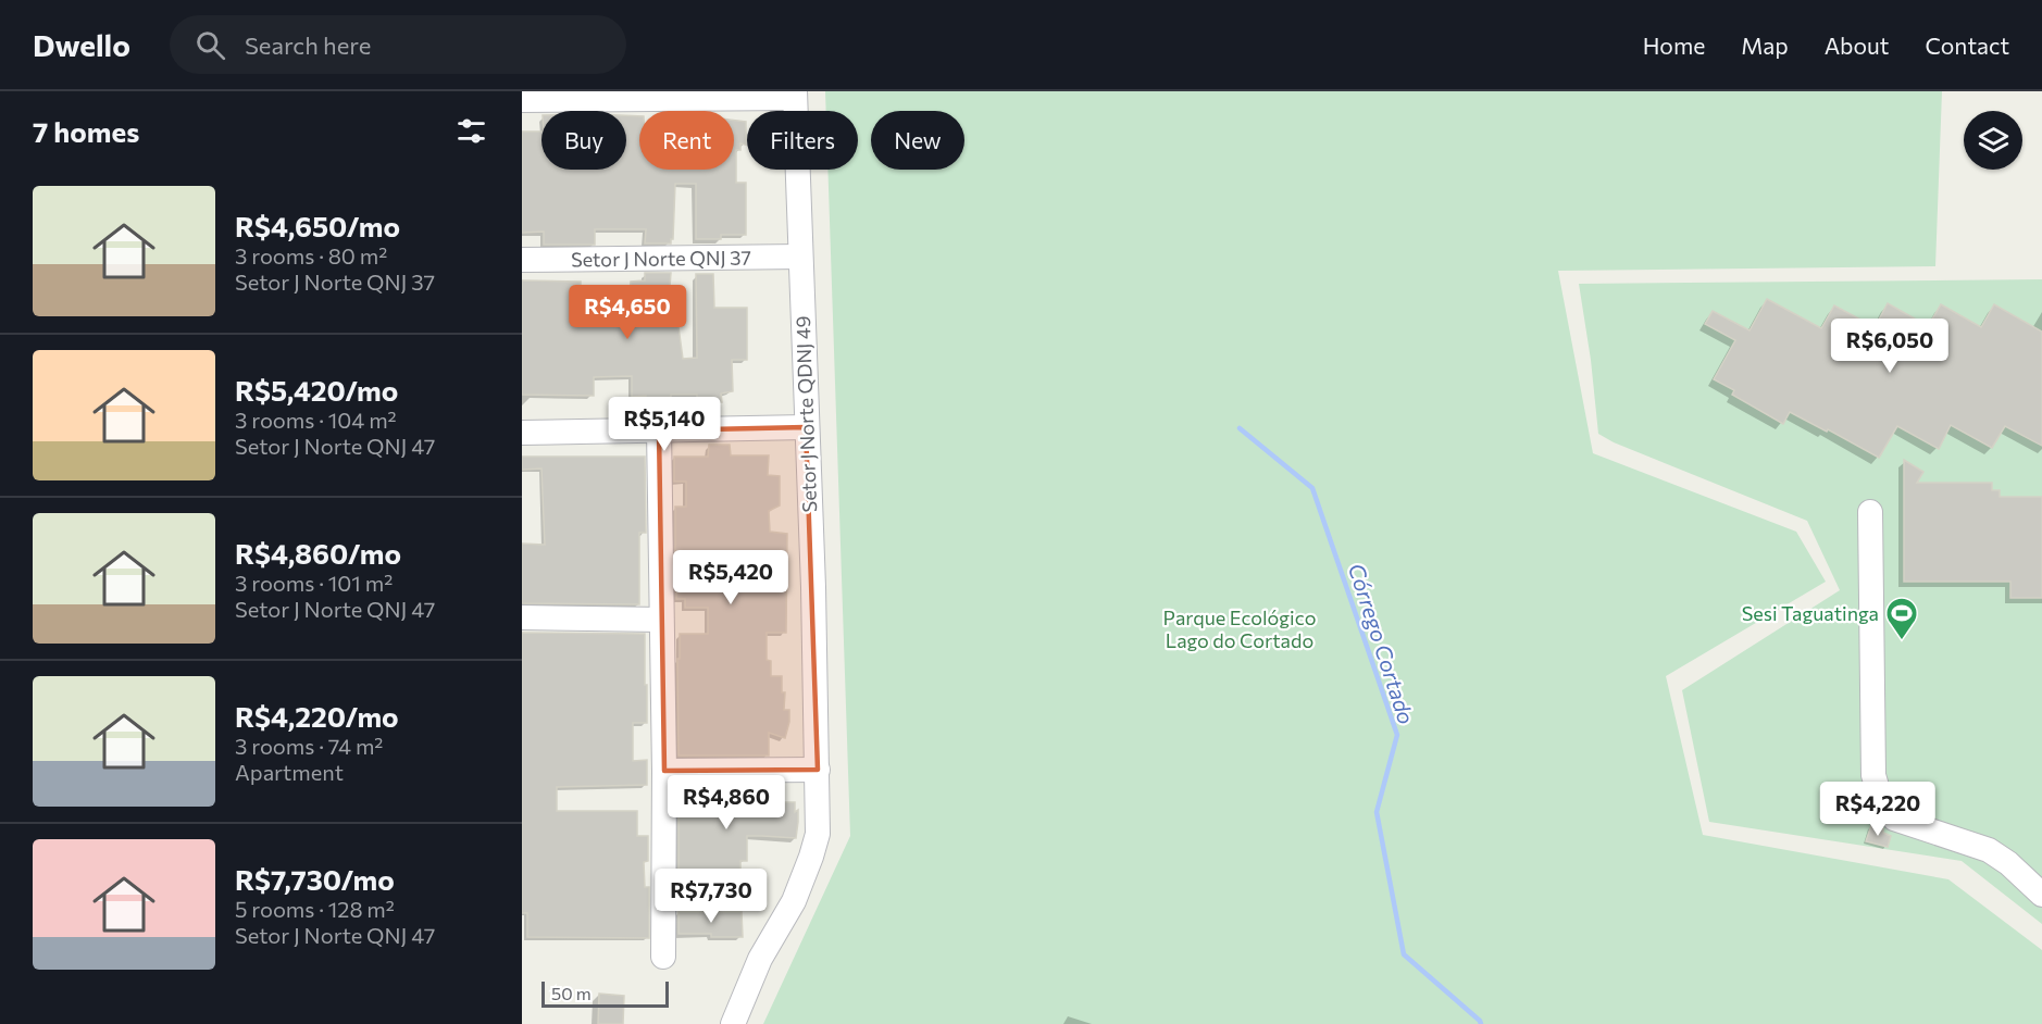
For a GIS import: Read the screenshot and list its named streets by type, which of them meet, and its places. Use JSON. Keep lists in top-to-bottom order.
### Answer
{
  "streets": {
    "street": ["Setor J Norte QNJ 37", "Setor J Norte QDNJ 49"]
  },
  "crossings": [
    ["Setor J Norte QNJ 37", "Setor J Norte QDNJ 49"]
  ],
  "water": ["Córrego Cortado"],
  "parks": ["Parque Ecológico Lago do Cortado"],
  "places": {
    "sports": ["Sesi Taguatinga"]
  },
  "scale_bar": "50 m",
  "page": {
    "header": "Dwello",
    "search": "Search here",
    "nav": [
      "Home",
      "Map",
      "About",
      "Contact"
    ],
    "heading": "7 homes",
    "chip": [
      "Buy",
      "Rent",
      "Filters",
      "New"
    ],
    "list": [
      {
        "name": "R$4,650/mo",
        "note": "3 rooms · 80 m² · Setor J Norte QNJ 37"
      },
      {
        "name": "R$5,420/mo",
        "note": "3 rooms · 104 m² · Setor J Norte QNJ 47"
      },
      {
        "name": "R$4,860/mo",
        "note": "3 rooms · 101 m² · Setor J Norte QNJ 47"
      },
      {
        "name": "R$4,220/mo",
        "note": "3 rooms · 74 m² · Apartment"
      },
      {
        "name": "R$7,730/mo",
        "note": "5 rooms · 128 m² · Setor J Norte QNJ 47"
      }
    ],
    "price": [
      "R$4,650",
      "R$6,050",
      "R$5,140",
      "R$5,420",
      "R$4,860",
      "R$4,220",
      "R$7,730"
    ],
    "scale": "50 m"
  }
}
